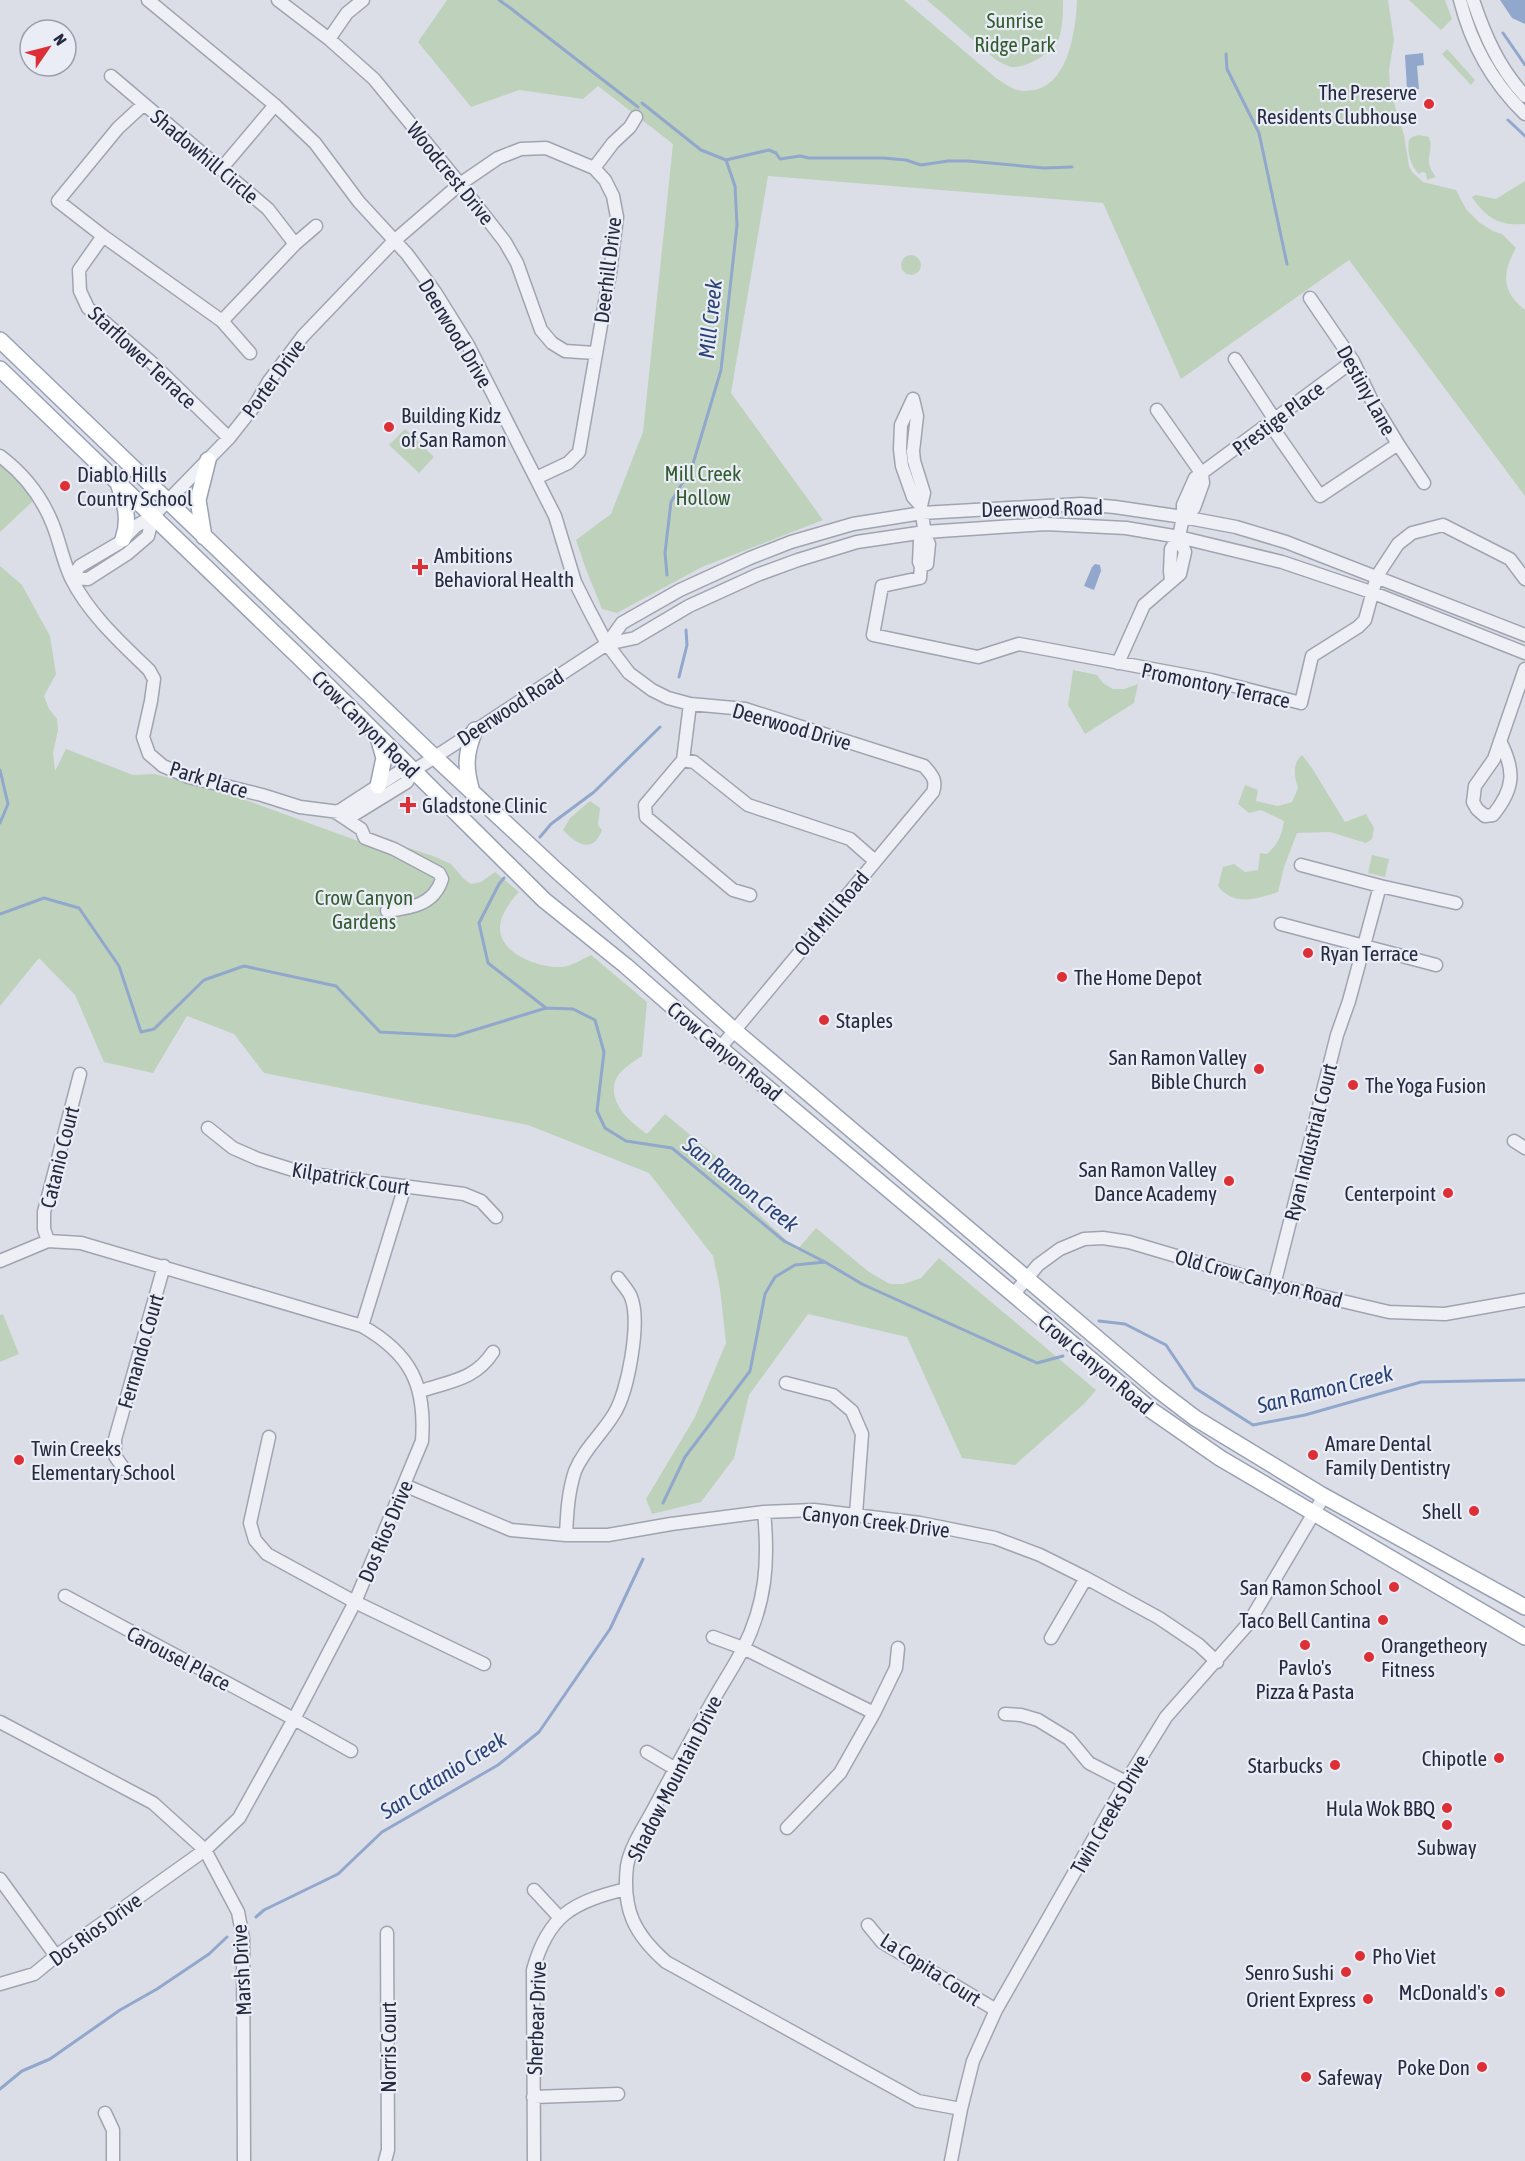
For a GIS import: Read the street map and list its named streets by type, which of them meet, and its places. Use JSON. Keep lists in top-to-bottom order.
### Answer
{
  "streets": {
    "main road": ["Crow Canyon Road"],
    "street": [
      "Shadowhill Circle",
      "Woodcrest Drive",
      "Deerhill Drive",
      "Deerwood Drive",
      "Starflower Terrace",
      "Porter Drive",
      "Destiny Lane",
      "Prestige Place",
      "Deerwood Road",
      "Promontory Terrace",
      "Park Place",
      "Old Mill Road",
      "Ryan Industrial Court",
      "Catanio Court",
      "Kilpatrick Court",
      "Old Crow Canyon Road",
      "Fernando Court",
      "Canyon Creek Drive",
      "Dos Rios Drive",
      "Carousel Place",
      "Shadow Mountain Drive",
      "Twin Creeks Drive",
      "La Copita Court",
      "Marsh Drive",
      "Sherbear Drive",
      "Norris Court"
    ]
  },
  "crossings": [
    ["Shadowhill Circle", "Starflower Terrace"],
    ["Woodcrest Drive", "Deerhill Drive"],
    ["Deerhill Drive", "Deerwood Drive"],
    ["Deerwood Drive", "Porter Drive"],
    ["Deerwood Drive", "Deerwood Road"],
    ["Deerwood Drive", "Old Mill Road"],
    ["Starflower Terrace", "Porter Drive"],
    ["Porter Drive", "Crow Canyon Road"],
    ["Destiny Lane", "Prestige Place"],
    ["Deerwood Road", "Promontory Terrace"],
    ["Deerwood Road", "Crow Canyon Road"],
    ["Deerwood Road", "Park Place"],
    ["Crow Canyon Road", "Park Place"],
    ["Crow Canyon Road", "Old Mill Road"],
    ["Crow Canyon Road", "Old Crow Canyon Road"],
    ["Crow Canyon Road", "Twin Creeks Drive"],
    ["Ryan Industrial Court", "Old Crow Canyon Road"],
    ["Catanio Court", "Dos Rios Drive"],
    ["Fernando Court", "Dos Rios Drive"],
    ["Canyon Creek Drive", "Dos Rios Drive"],
    ["Canyon Creek Drive", "Shadow Mountain Drive"],
    ["Canyon Creek Drive", "Twin Creeks Drive"],
    ["Dos Rios Drive", "Carousel Place"],
    ["Dos Rios Drive", "Marsh Drive"],
    ["Shadow Mountain Drive", "Twin Creeks Drive"],
    ["Shadow Mountain Drive", "Sherbear Drive"],
    ["Twin Creeks Drive", "La Copita Court"]
  ],
  "water": ["Mill Creek", "San Ramon Creek", "San Catanio Creek"],
  "parks": ["Sunrise Ridge Park", "Mill Creek Hollow", "Crow Canyon Gardens"],
  "places": {
    "other": [
      "The Preserve Residents Clubhouse",
      "Building Kidz of San Ramon",
      "Diablo Hills Country School",
      "Ryan Terrace",
      "The Home Depot",
      "Staples",
      "San Ramon Valley Bible Church",
      "The Yoga Fusion",
      "San Ramon Valley Dance Academy",
      "Centerpoint",
      "Amare Dental Family Dentistry",
      "Twin Creeks Elementary School",
      "Shell",
      "San Ramon School",
      "Taco Bell Cantina",
      "Pavlo's Pizza & Pasta",
      "Orangetheory Fitness",
      "Chipotle",
      "Starbucks",
      "Hula Wok BBQ",
      "Subway",
      "Pho Viet",
      "Senro Sushi",
      "McDonald's",
      "Orient Express",
      "Poke Don",
      "Safeway"
    ],
    "health": ["Ambitions Behavioral Health", "Gladstone Clinic"]
  },
  "north": "top right"
}
